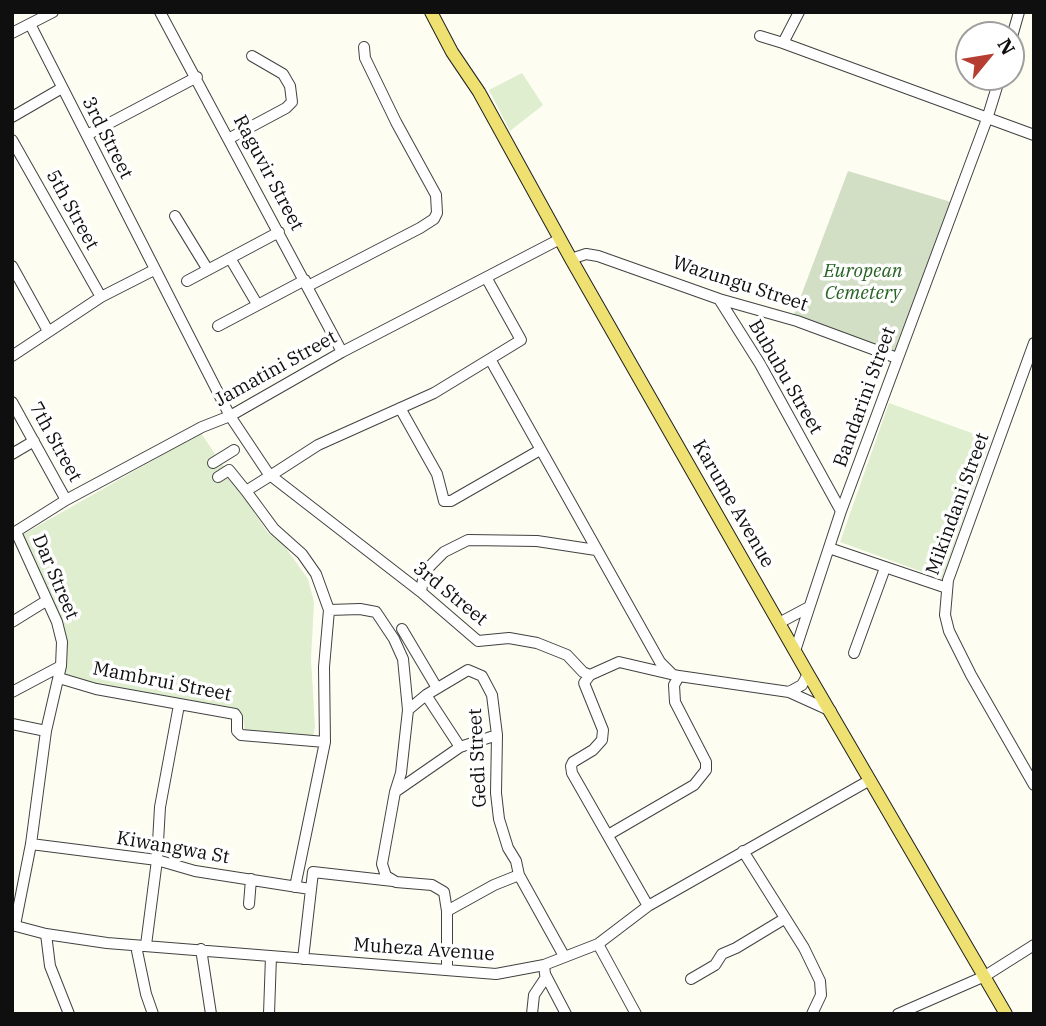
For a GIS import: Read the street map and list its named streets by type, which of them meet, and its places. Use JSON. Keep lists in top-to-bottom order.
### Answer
{
  "streets": {
    "main road": ["Karume Avenue"],
    "street": [
      "3rd Street",
      "Raguvir Street",
      "5th Street",
      "Wazungu Street",
      "Jamatini Street",
      "Bububu Street",
      "Bandarini Street",
      "7th Street",
      "Mikindani Street",
      "Dar Street",
      "Mambrui Street",
      "Gedi Street",
      "Kiwangwa St",
      "Muheza Avenue"
    ]
  },
  "crossings": [
    ["3rd Street", "Jamatini Street"],
    ["Raguvir Street", "Jamatini Street"],
    ["Wazungu Street", "Bububu Street"],
    ["Wazungu Street", "Bandarini Street"],
    ["Wazungu Street", "Karume Avenue"],
    ["Jamatini Street", "7th Street"],
    ["Jamatini Street", "Karume Avenue"],
    ["Jamatini Street", "Dar Street"],
    ["Bububu Street", "Bandarini Street"],
    ["Bandarini Street", "Karume Avenue"],
    ["Karume Avenue", "Muheza Avenue"],
    ["Dar Street", "Mambrui Street"],
    ["Dar Street", "Kiwangwa St"],
    ["Dar Street", "Muheza Avenue"],
    ["Gedi Street", "Muheza Avenue"]
  ],
  "parks": ["European Cemetery"],
  "north": "top right"
}
